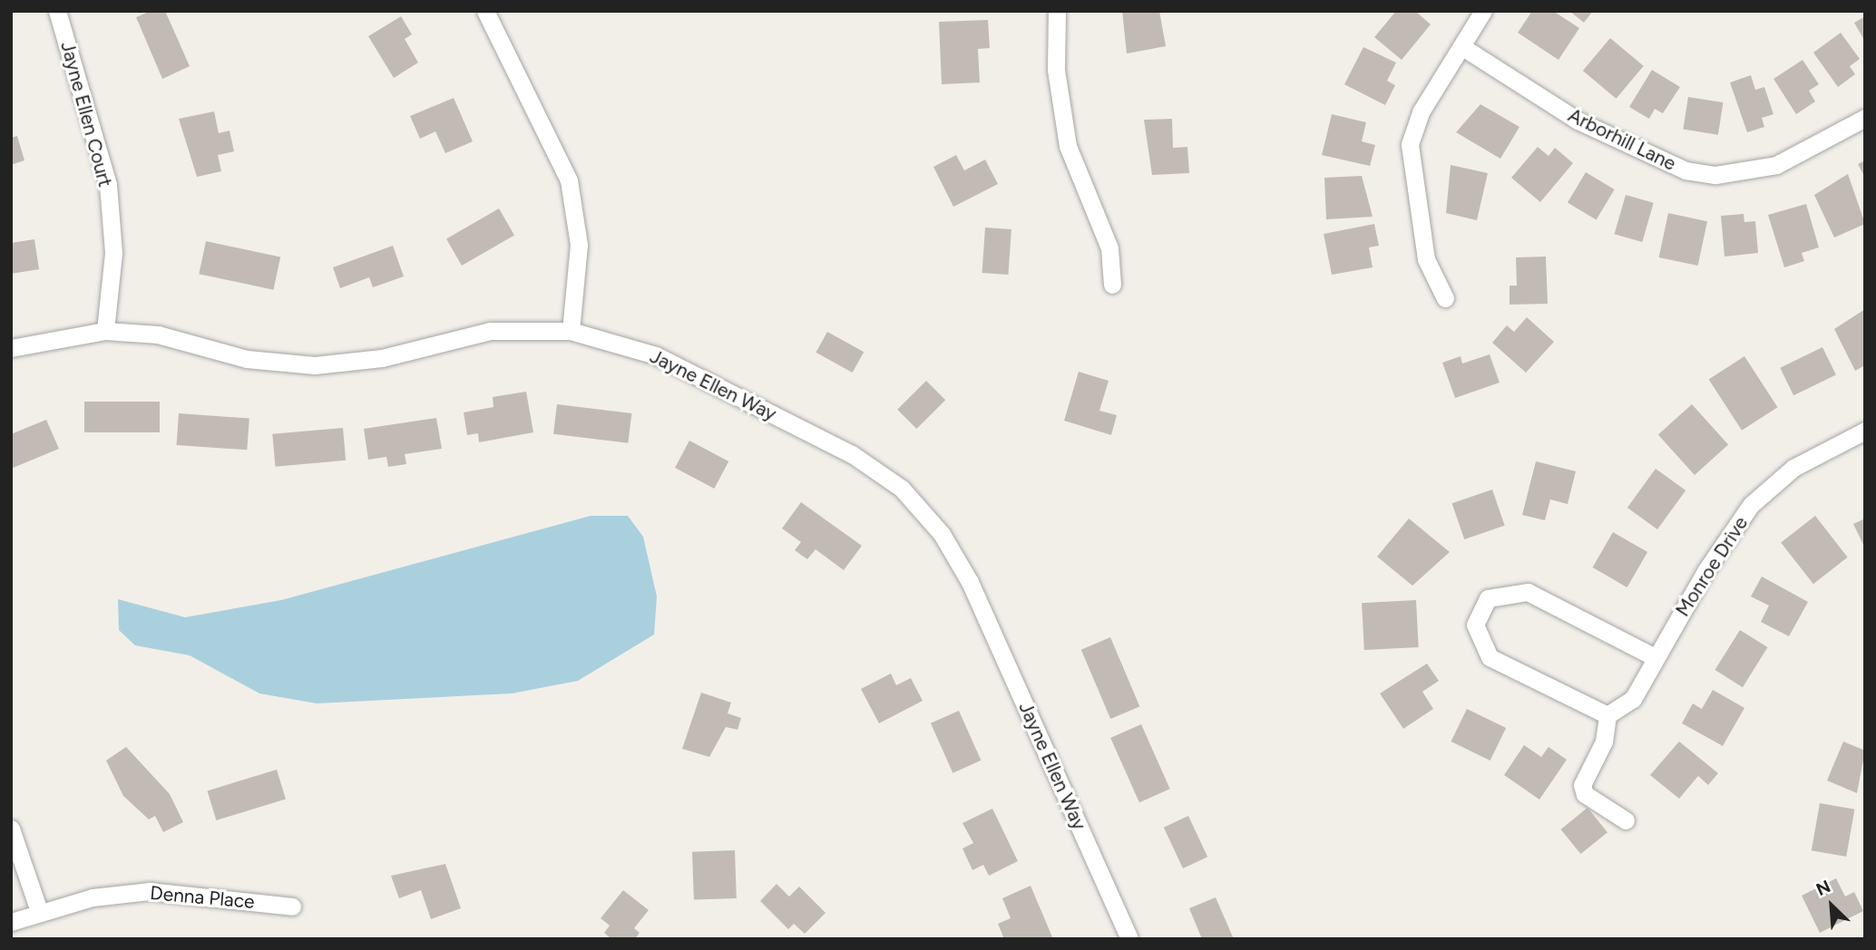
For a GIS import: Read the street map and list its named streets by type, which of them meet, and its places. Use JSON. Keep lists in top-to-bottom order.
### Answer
{
  "streets": {
    "street": [
      "Jayne Ellen Court",
      "Arborhill Lane",
      "Jayne Ellen Way",
      "Monroe Drive",
      "Denna Place"
    ]
  },
  "crossings": [
    ["Jayne Ellen Court", "Jayne Ellen Way"]
  ],
  "north": "top left"
}
